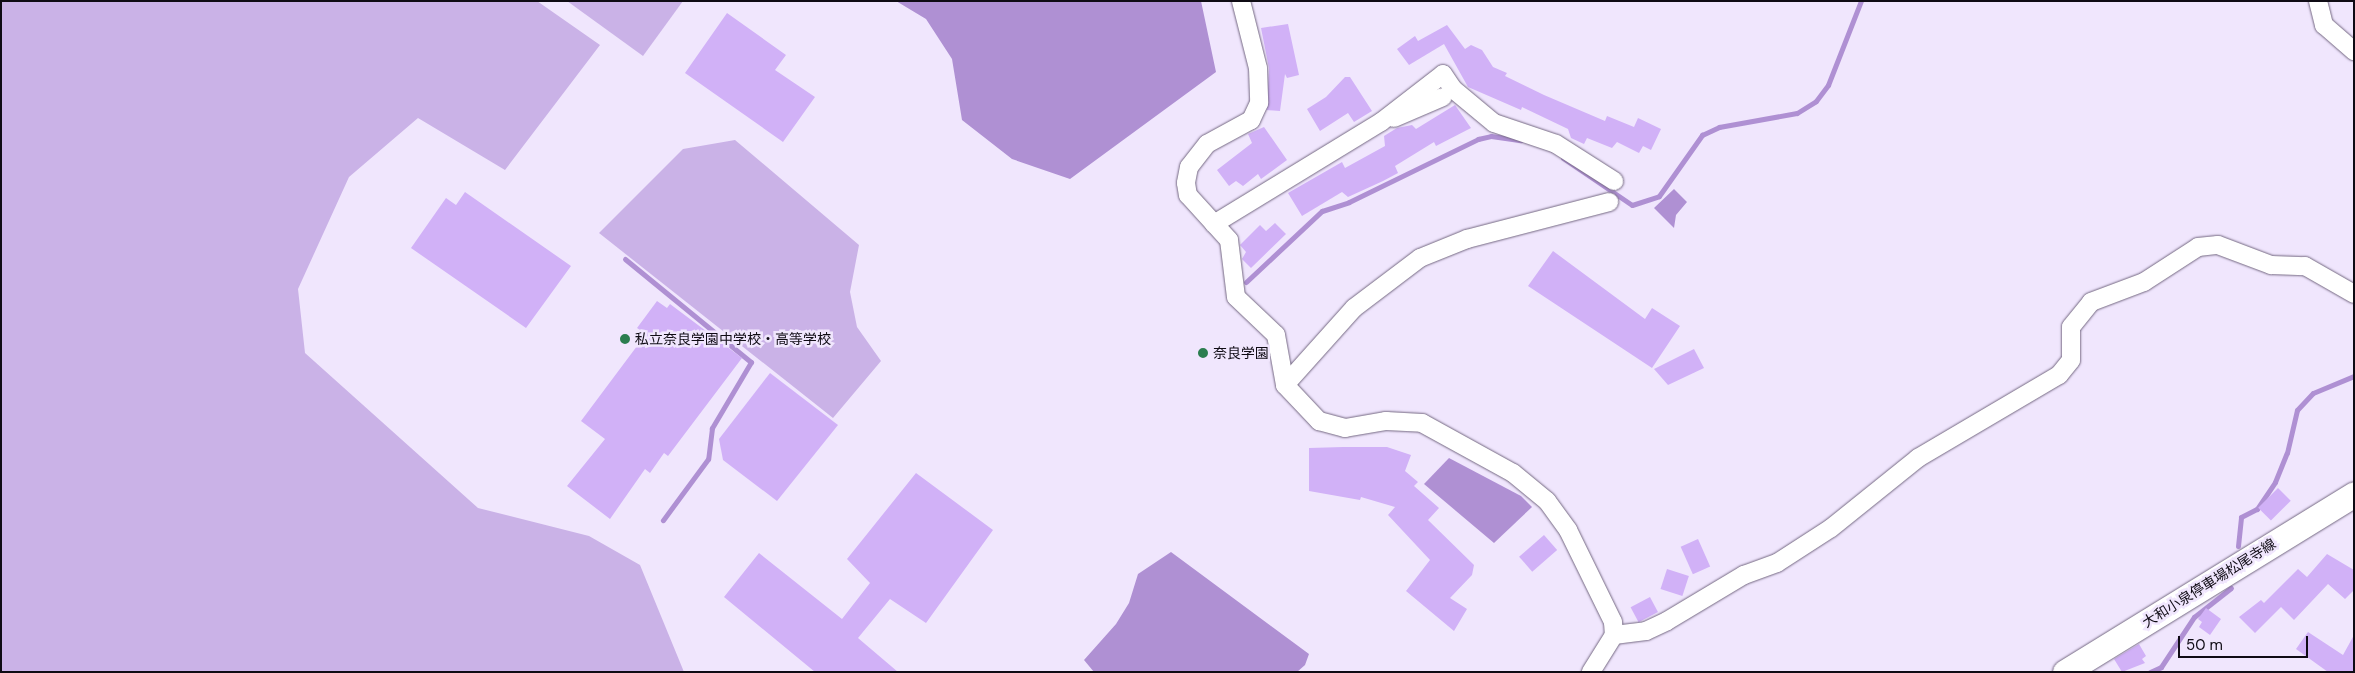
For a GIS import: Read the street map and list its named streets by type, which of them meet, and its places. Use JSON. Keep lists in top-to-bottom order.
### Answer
{
  "streets": {
    "main road": ["大和小泉停車場松尾寺線"]
  },
  "places": ["私立奈良学園中学校・高等学校", "奈良学園"],
  "scale_bar": "50 m"
}
